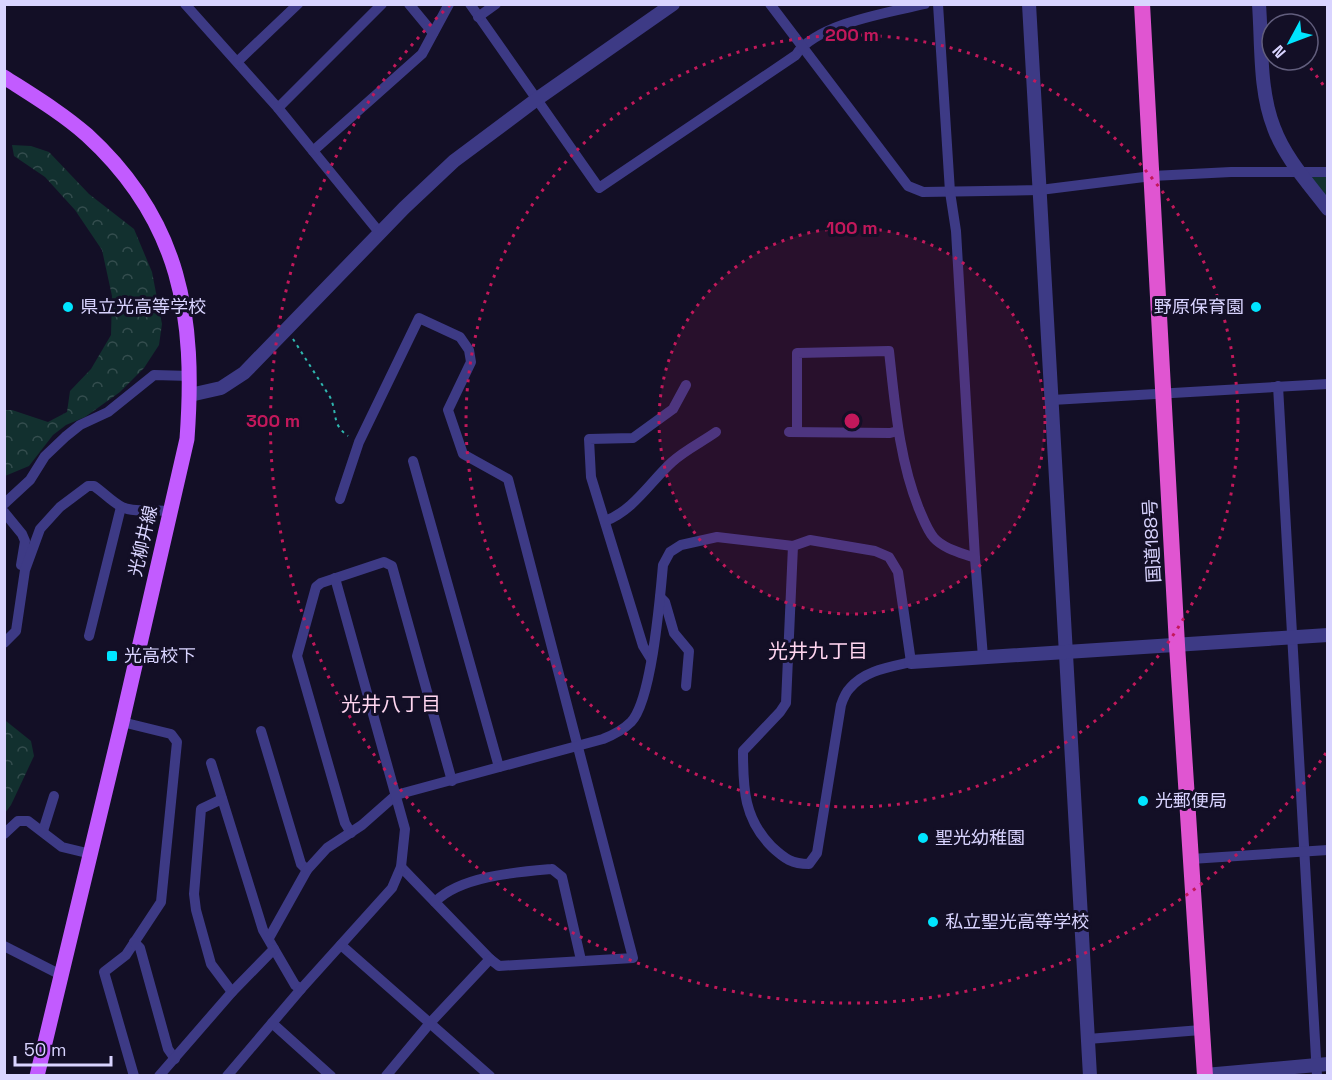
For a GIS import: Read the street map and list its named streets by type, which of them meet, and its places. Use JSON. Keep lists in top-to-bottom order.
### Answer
{
  "streets": {
    "highway": ["国道188号"],
    "main road": ["光柳井線"]
  },
  "districts": ["光井九丁目", "光井八丁目"],
  "places": {
    "other": [
      "県立光高等学校",
      "野原保育園",
      "光郵便局",
      "聖光幼稚園",
      "私立聖光高等学校"
    ],
    "transit": ["光高校下"]
  },
  "scale_bar": "50 m",
  "north": "bottom left",
  "rings": ["200 m", "100 m", "300 m"]
}
